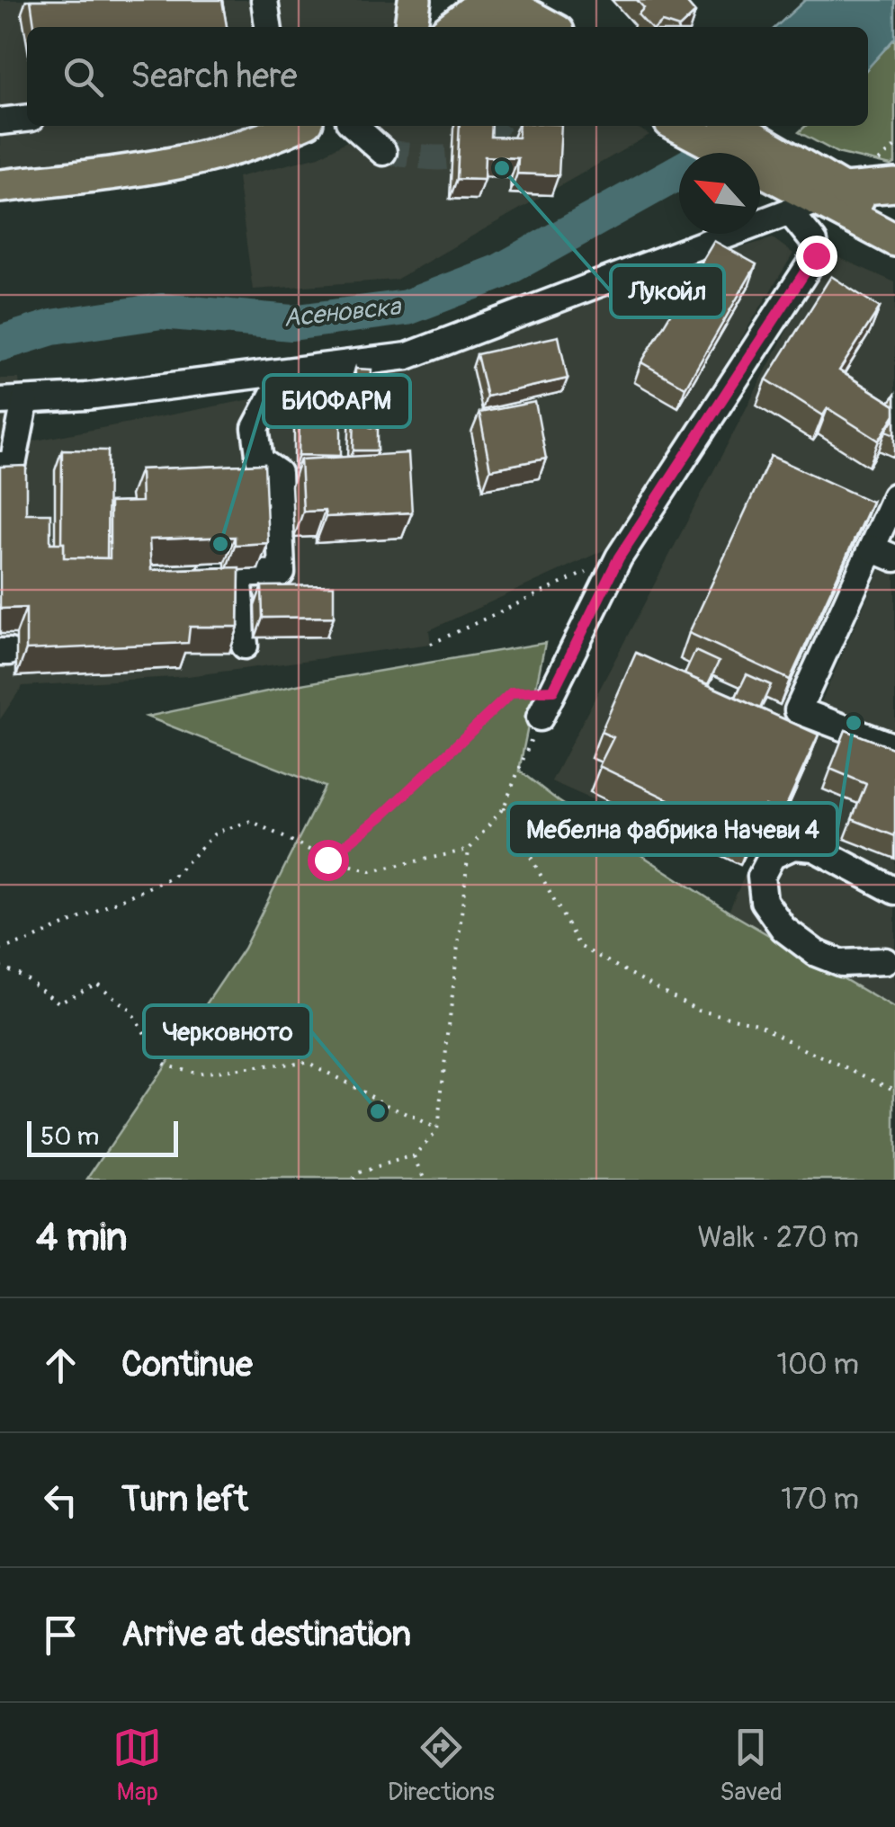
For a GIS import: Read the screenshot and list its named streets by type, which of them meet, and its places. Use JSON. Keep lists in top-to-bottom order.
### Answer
{
  "water": ["Асеновска"],
  "places": [
    "Лукойл",
    "БИОФАРМ",
    "Мебелна фабрика Начеви 4",
    "Черковното"
  ],
  "scale_bar": "50 m",
  "north": "top left",
  "page": {
    "search": "Search here",
    "scale": "50 m",
    "heading": ["4 min", "Walk · 270 m"],
    "list": [
      ["Continue", "100 m"],
      ["Turn left", "170 m"],
      "Arrive at destination"
    ],
    "nav": ["Map", "Directions", "Saved"]
  }
}
